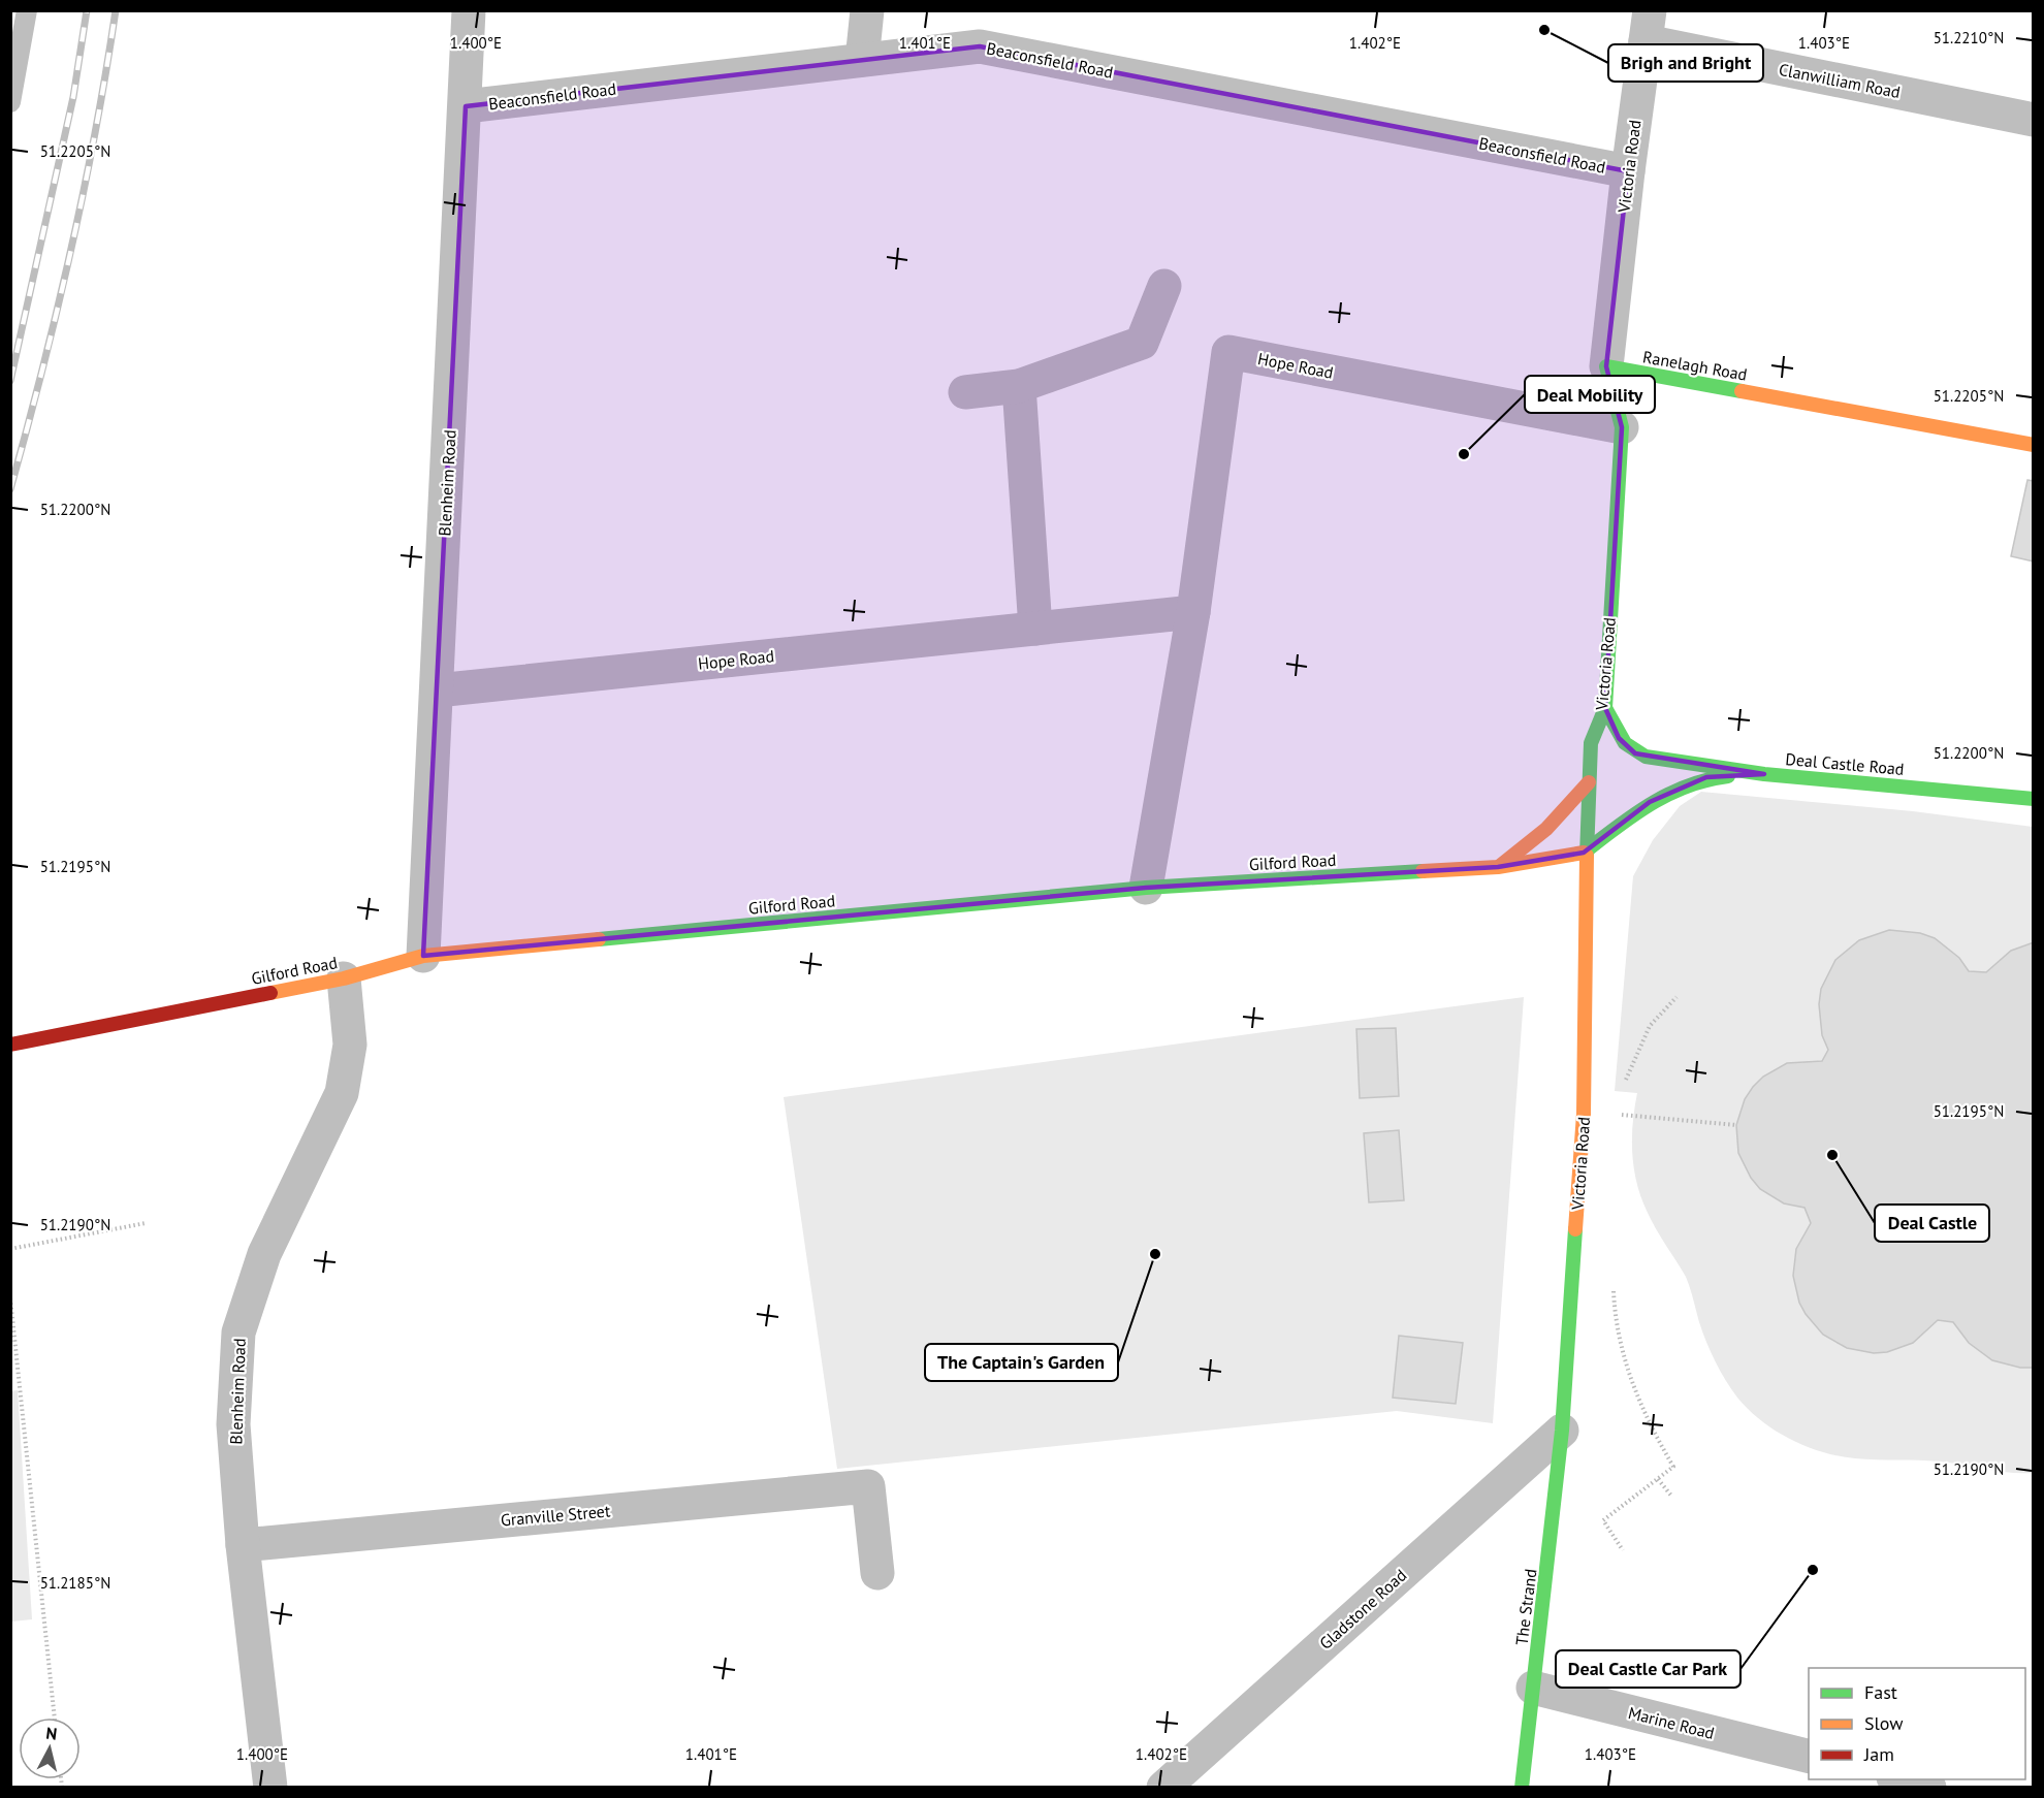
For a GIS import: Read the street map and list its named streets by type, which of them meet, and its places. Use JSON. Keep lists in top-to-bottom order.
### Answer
{
  "streets": {
    "main road": [
      "Victoria Road",
      "Ranelagh Road",
      "Deal Castle Road",
      "Gilford Road",
      "The Strand"
    ],
    "street": [
      "Beaconsfield Road",
      "Clanwilliam Road",
      "Hope Road",
      "Blenheim Road",
      "Granville Street",
      "Gladstone Road",
      "Marine Road"
    ]
  },
  "crossings": [
    ["Beaconsfield Road", "Victoria Road"],
    ["Beaconsfield Road", "Blenheim Road"],
    ["Clanwilliam Road", "Victoria Road"],
    ["Victoria Road", "Hope Road"],
    ["Victoria Road", "Ranelagh Road"],
    ["Victoria Road", "Deal Castle Road"],
    ["Victoria Road", "Gilford Road"],
    ["Victoria Road", "The Strand"],
    ["Victoria Road", "Gladstone Road"],
    ["Hope Road", "Blenheim Road"],
    ["Hope Road", "Gilford Road"],
    ["Blenheim Road", "Gilford Road"],
    ["Blenheim Road", "Granville Street"],
    ["Deal Castle Road", "Gilford Road"],
    ["The Strand", "Gladstone Road"],
    ["The Strand", "Marine Road"]
  ],
  "places": [
    "Brigh and Bright",
    "Deal Mobility",
    "Deal Castle",
    "The Captain's Garden",
    "Deal Castle Car Park"
  ],
  "legend": ["Fast", "Slow", "Jam"],
  "north": "top",
  "coordinates": [
    "51.2210°N",
    "1.400°E",
    "1.401°E",
    "1.402°E",
    "1.403°E",
    "51.2205°N",
    "51.2200°N",
    "51.2195°N",
    "51.2190°N",
    "51.2185°N"
  ]
}
